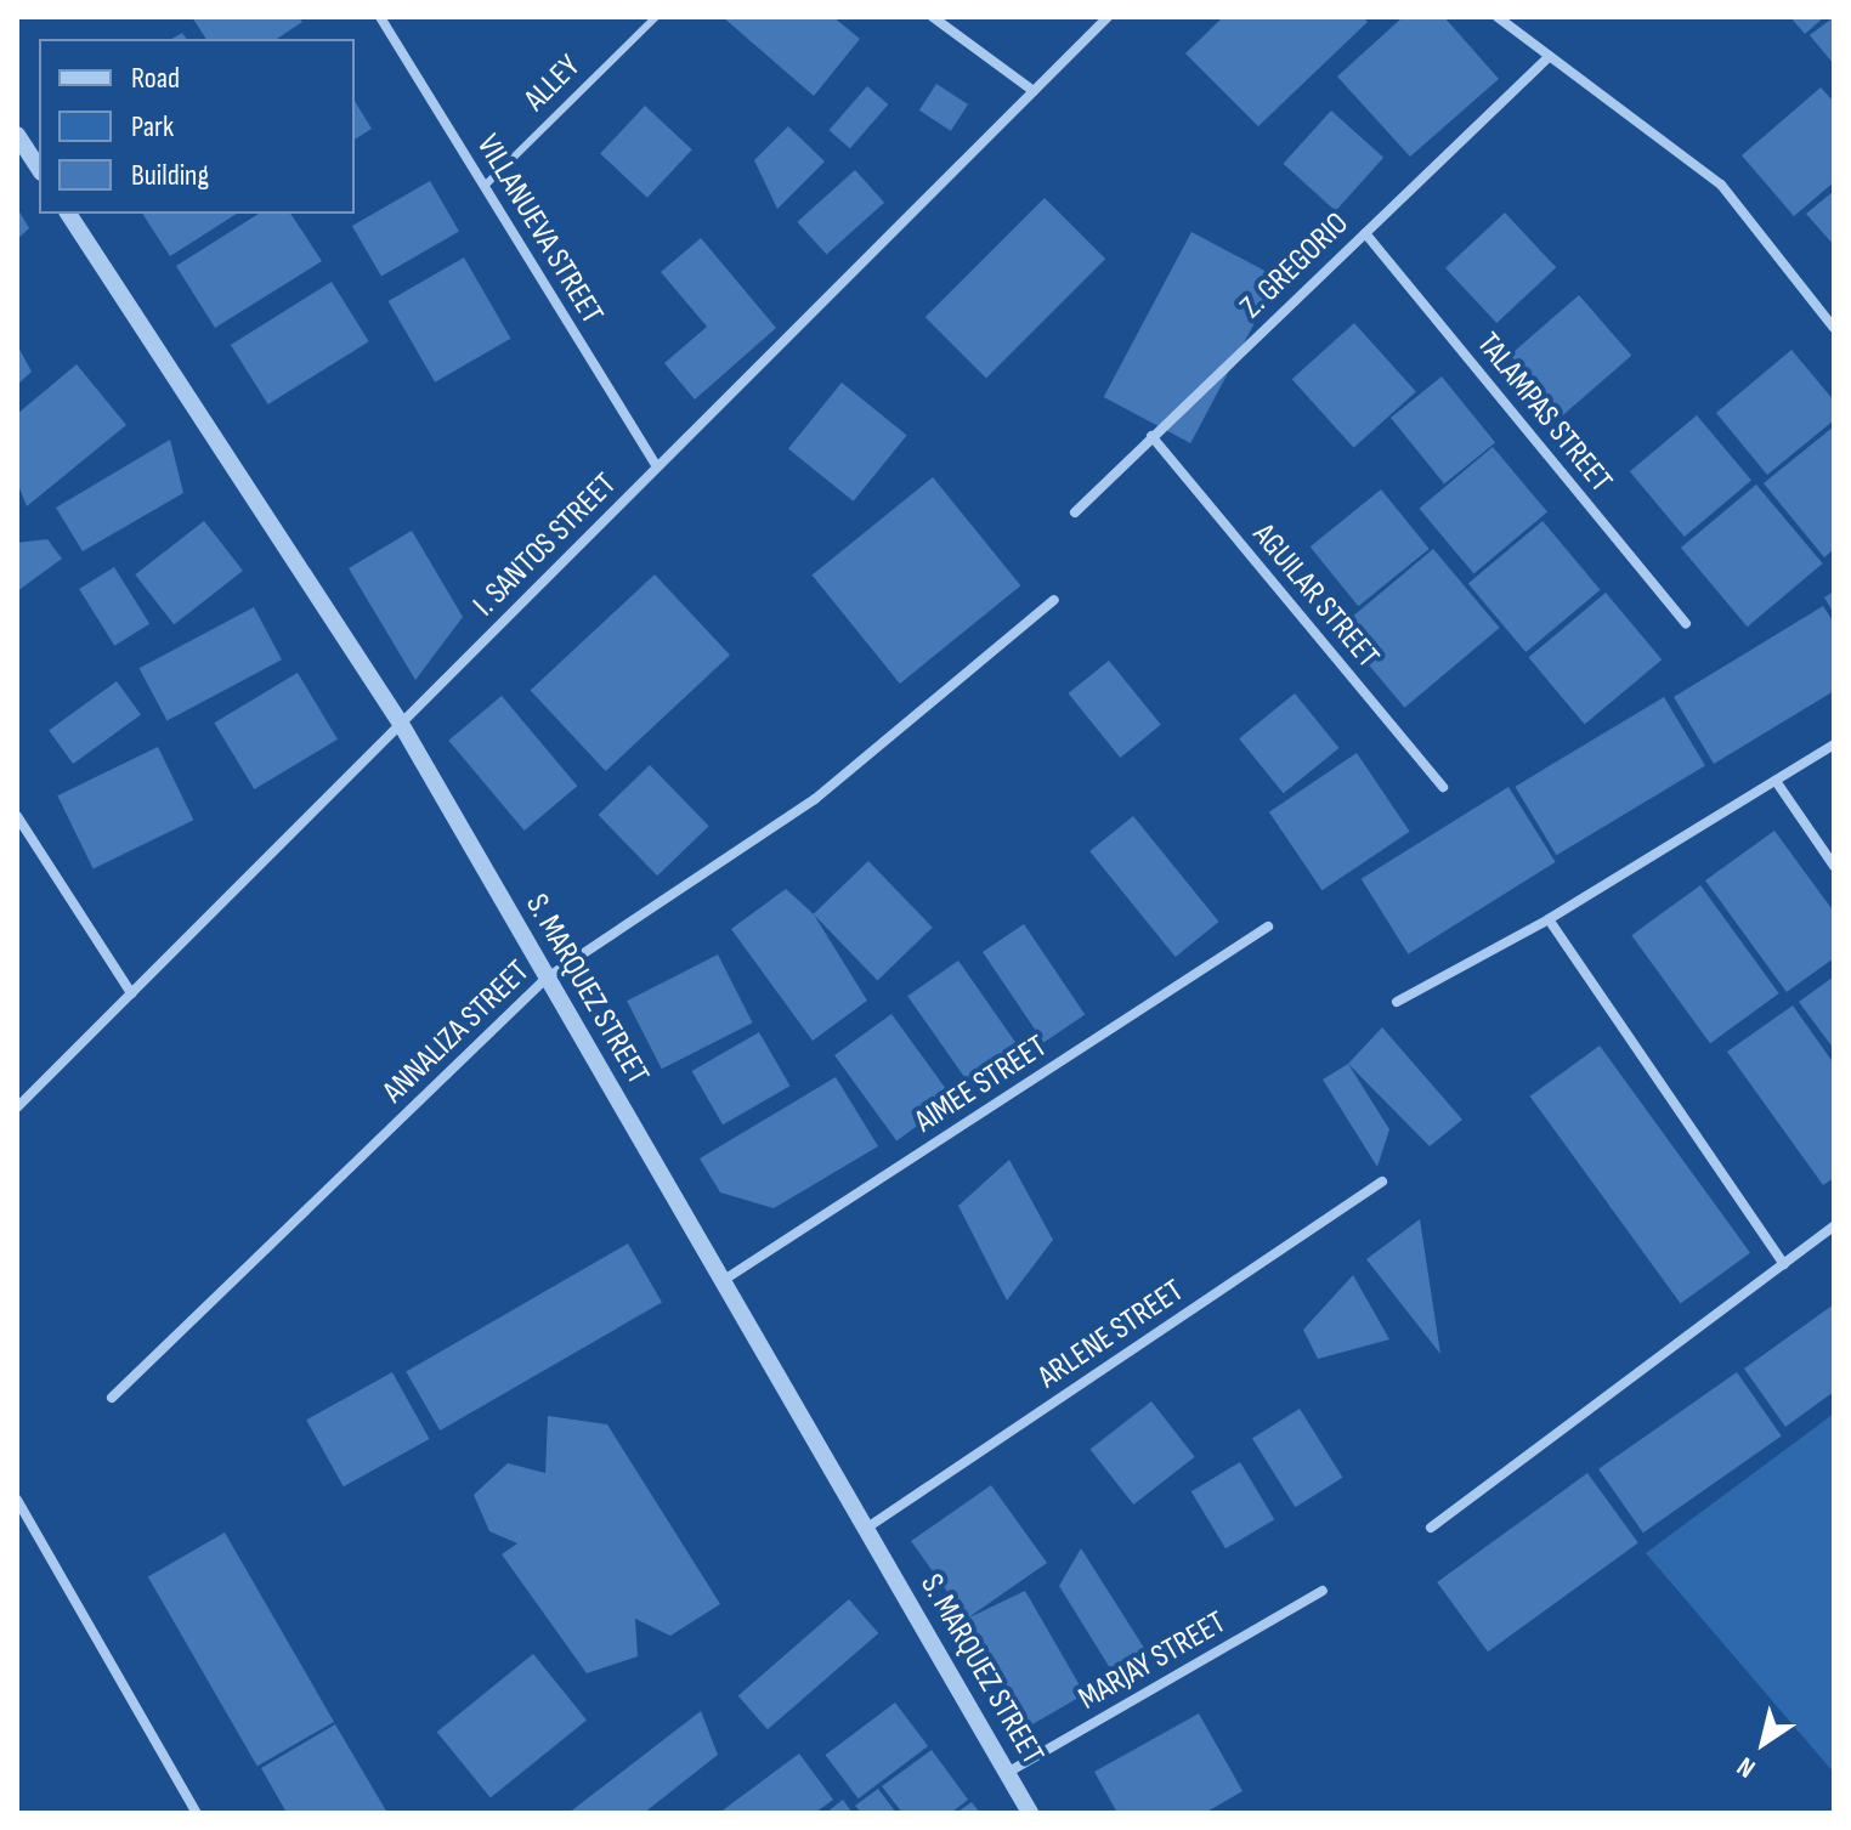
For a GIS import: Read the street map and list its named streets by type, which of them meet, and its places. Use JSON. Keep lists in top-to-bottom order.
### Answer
{
  "streets": {
    "street": [
      "VILLANUEVA STREET",
      "Z. GREGORIO",
      "TALAMPAS STREET",
      "I. SANTOS STREET",
      "AGUILAR STREET",
      "S. MARQUEZ STREET",
      "ANNALIZA STREET",
      "AIMEE STREET",
      "ARLENE STREET",
      "MARJAY STREET"
    ],
    "lane": ["ALLEY"]
  },
  "crossings": [
    ["ALLEY", "VILLANUEVA STREET"],
    ["VILLANUEVA STREET", "I. SANTOS STREET"],
    ["Z. GREGORIO", "TALAMPAS STREET"],
    ["Z. GREGORIO", "AGUILAR STREET"],
    ["I. SANTOS STREET", "S. MARQUEZ STREET"],
    ["S. MARQUEZ STREET", "ANNALIZA STREET"],
    ["S. MARQUEZ STREET", "AIMEE STREET"],
    ["S. MARQUEZ STREET", "ARLENE STREET"],
    ["S. MARQUEZ STREET", "MARJAY STREET"]
  ],
  "legend": ["Road", "Park", "Building"],
  "north": "bottom left"
}
